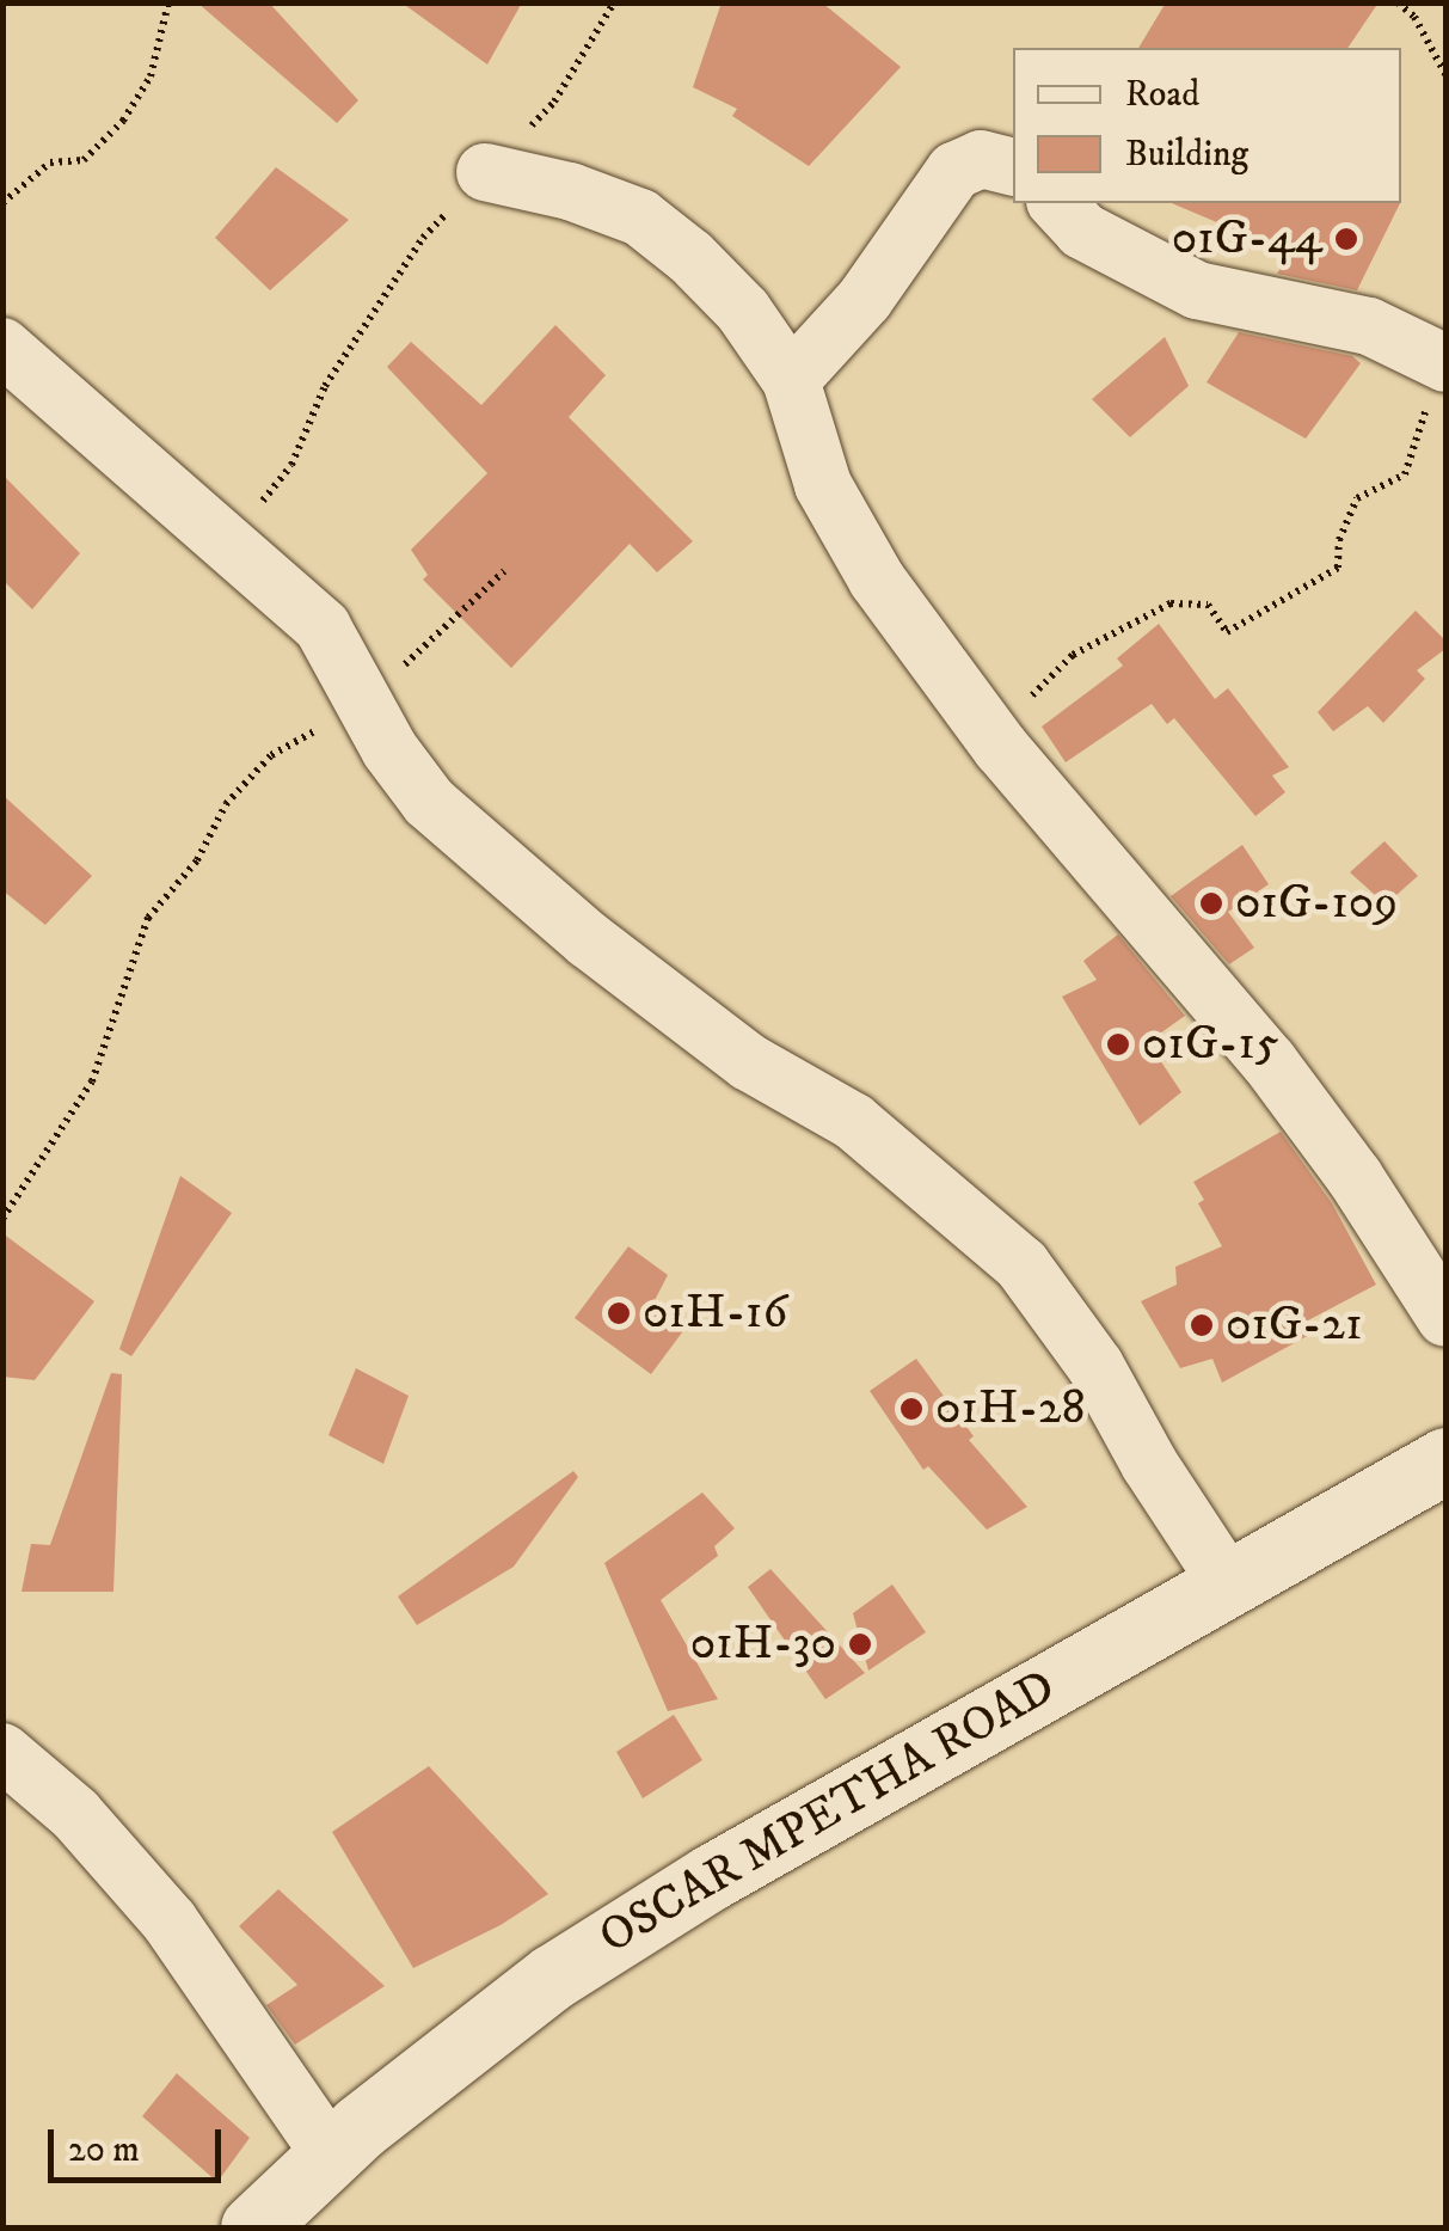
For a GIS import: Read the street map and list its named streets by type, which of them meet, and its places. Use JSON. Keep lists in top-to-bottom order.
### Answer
{
  "streets": {
    "street": ["OSCAR MPETHA ROAD"]
  },
  "places": [
    "01G-44",
    "01G-109",
    "01G-15",
    "01H-16",
    "01G-21",
    "01H-28",
    "01H-30"
  ],
  "legend": ["Road", "Building"],
  "scale_bar": "20 m"
}
